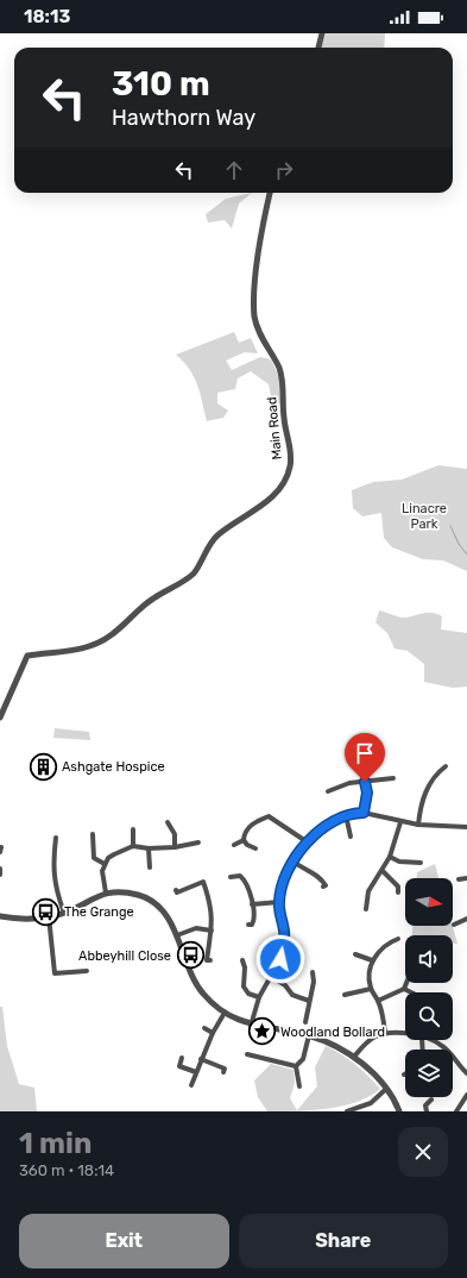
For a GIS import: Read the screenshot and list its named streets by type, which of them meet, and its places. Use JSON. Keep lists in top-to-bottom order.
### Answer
{
  "streets": {
    "street": ["Main Road"]
  },
  "parks": ["Linacre Park"],
  "places": {
    "building": ["Ashgate Hospice"],
    "bus stop": ["The Grange", "Abbeyhill Close"],
    "place": ["Woodland Bollard"]
  },
  "north": "right",
  "page": {
    "status": "18:13",
    "turn": ["310 m", "Hawthorn Way"],
    "heading": ["1 min", "360 m · 18:14"],
    "buttons": ["Exit", "Share"]
  }
}
